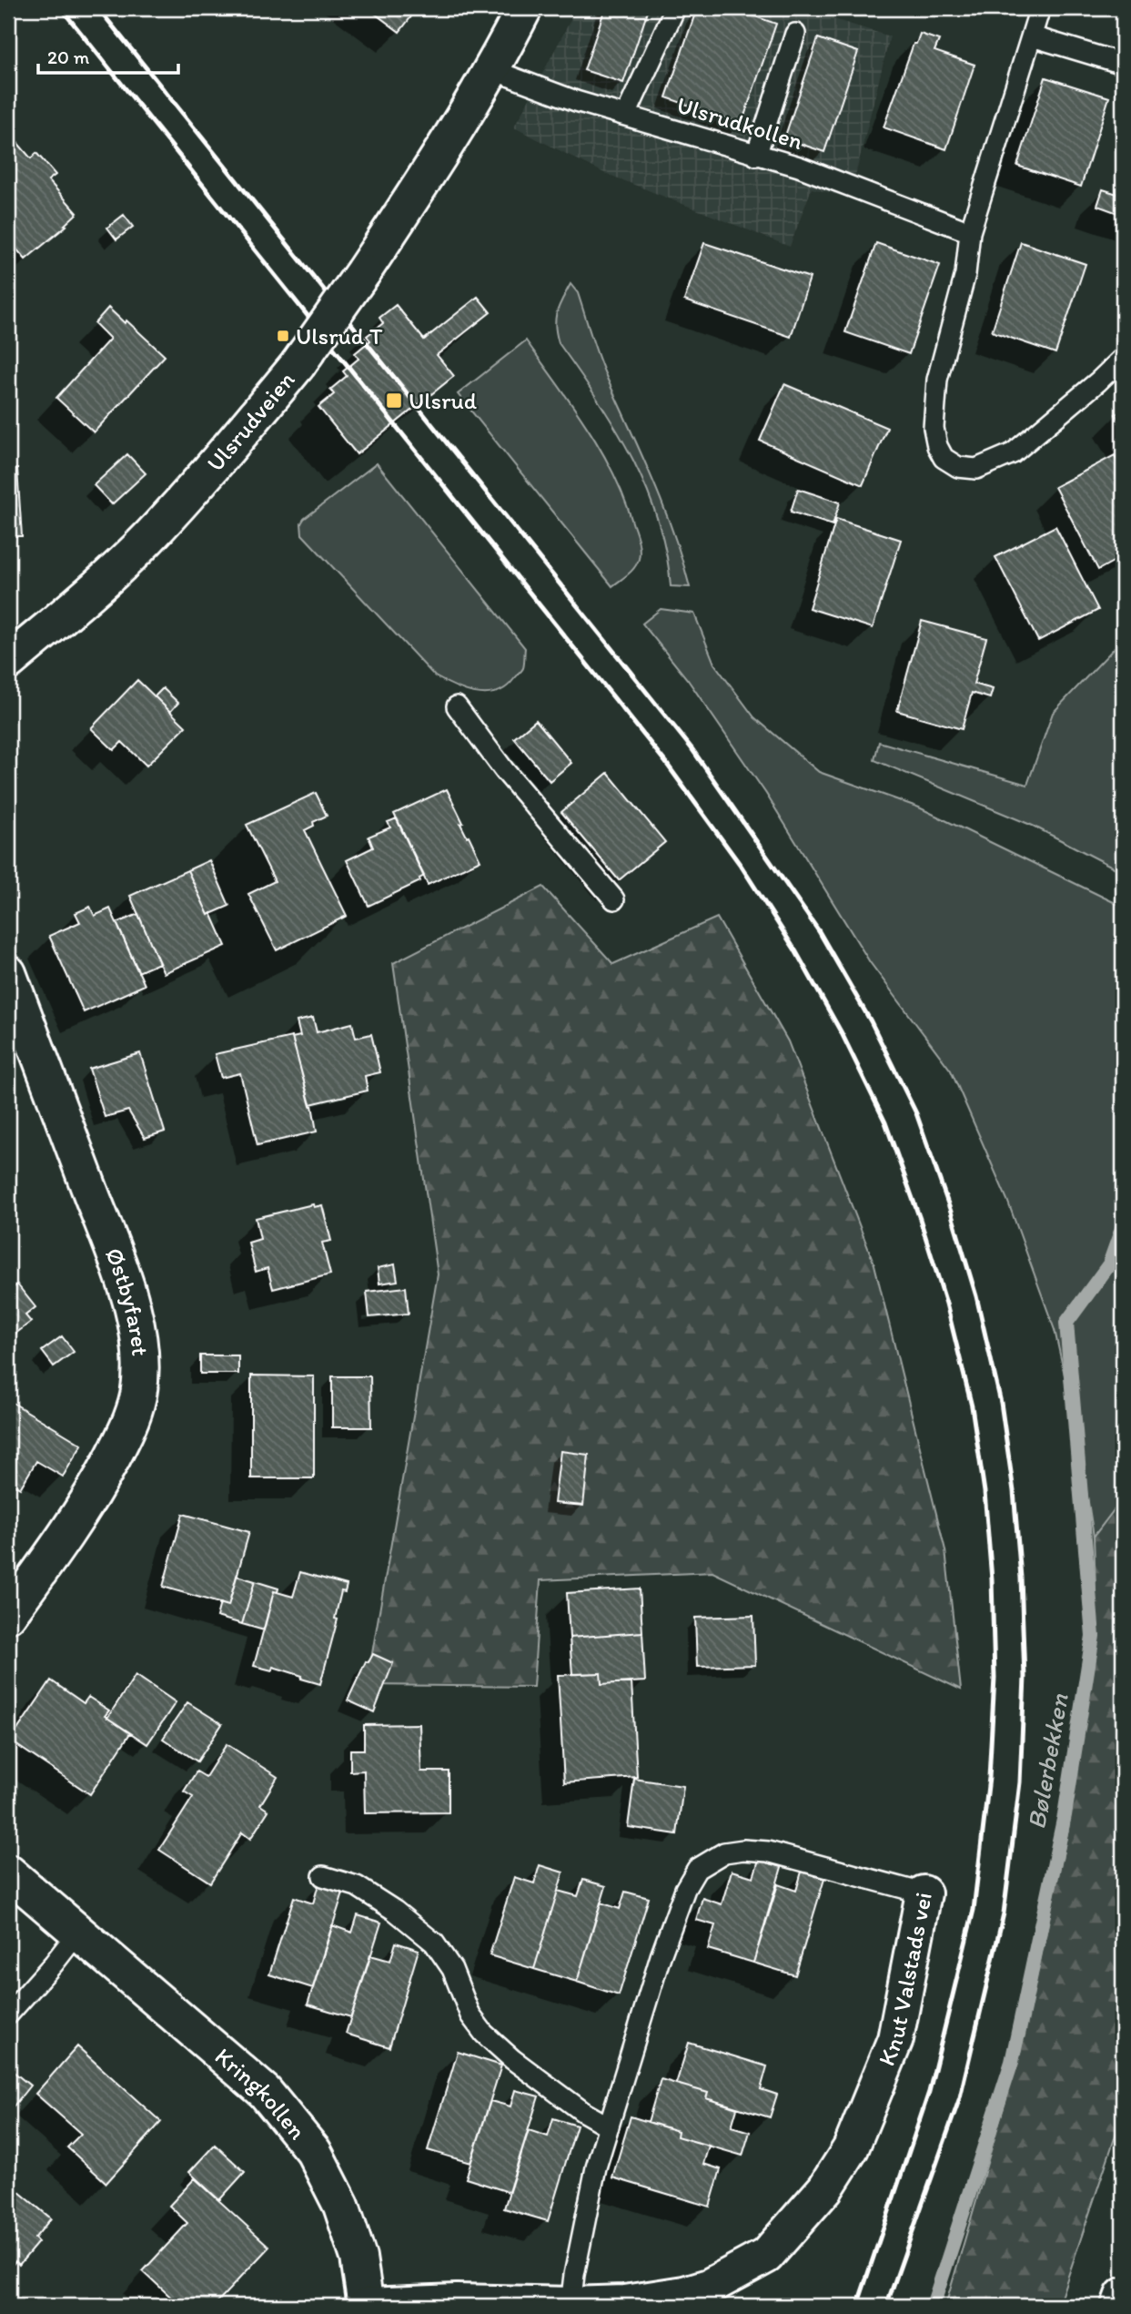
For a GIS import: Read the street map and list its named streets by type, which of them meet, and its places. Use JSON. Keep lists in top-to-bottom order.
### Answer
{
  "streets": {
    "street": [
      "Ulsrudveien",
      "Østbyfaret",
      "Knut Valstads vei",
      "Kringkollen"
    ],
    "lane": ["Ulsrudkollen"]
  },
  "crossings": [
    ["Ulsrudkollen", "Ulsrudveien"],
    ["Knut Valstads vei", "Kringkollen"]
  ],
  "water": ["Bølerbekken"],
  "places": {
    "transit": ["Ulsrud T", "Ulsrud"]
  },
  "scale_bar": "20 m"
}
